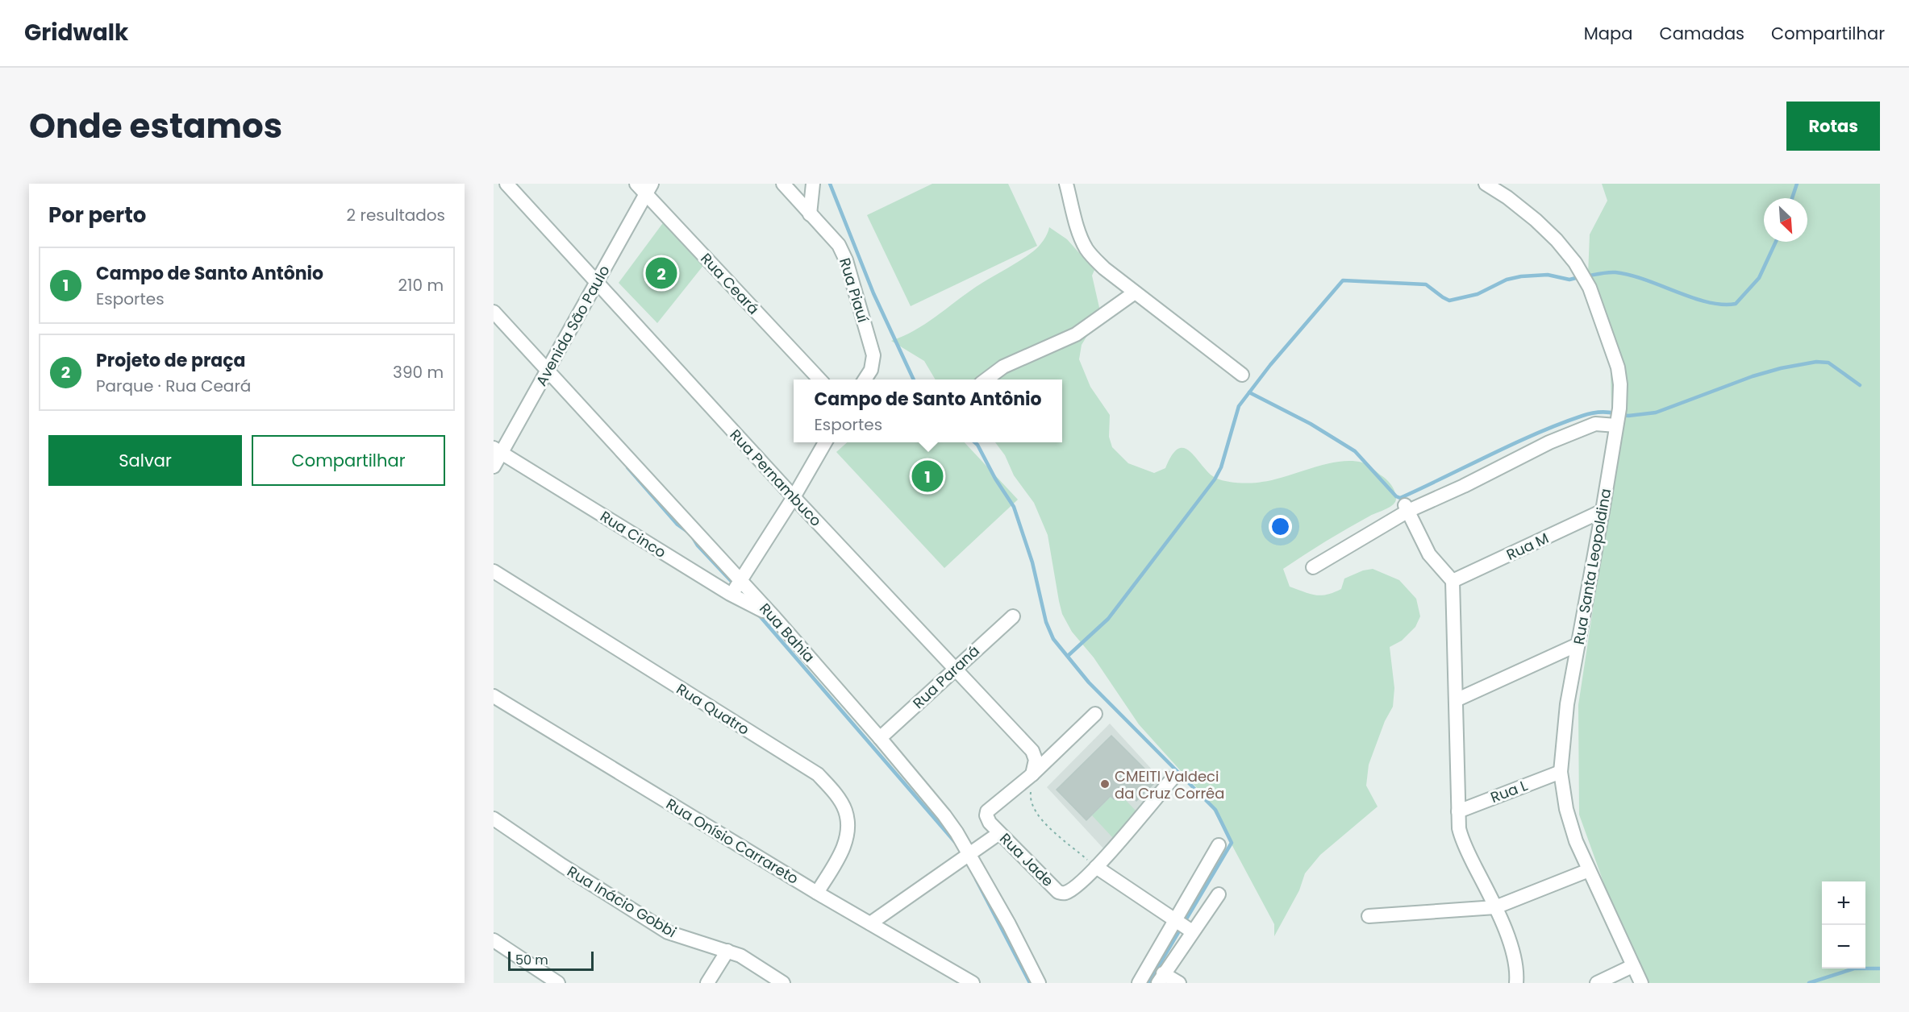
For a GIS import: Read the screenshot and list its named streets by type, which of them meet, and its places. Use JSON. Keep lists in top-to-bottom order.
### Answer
{
  "streets": {
    "street": [
      "Rua Ceará",
      "Rua Piauí",
      "Avenida São Paulo",
      "Rua Pernambuco",
      "Rua Cinco",
      "Rua M",
      "Rua Santa Leopoldina",
      "Rua Bahia",
      "Rua Paraná",
      "Rua Quatro",
      "Rua L",
      "Rua Onísio Carrareto",
      "Rua Jade",
      "Rua Inácio Gobbi"
    ]
  },
  "crossings": [
    ["Rua Ceará", "Avenida São Paulo"],
    ["Avenida São Paulo", "Rua Pernambuco"],
    ["Avenida São Paulo", "Rua Cinco"],
    ["Avenida São Paulo", "Rua Bahia"],
    ["Rua Pernambuco", "Rua Paraná"],
    ["Rua Pernambuco", "Rua Jade"],
    ["Rua Cinco", "Rua Bahia"],
    ["Rua M", "Rua Santa Leopoldina"],
    ["Rua Santa Leopoldina", "Rua L"],
    ["Rua Bahia", "Rua Paraná"],
    ["Rua Quatro", "Rua Onísio Carrareto"]
  ],
  "places": ["CMEITI Valdeci da Cruz Corrêa"],
  "scale_bar": "50 m",
  "north": "bottom right",
  "page": {
    "header": "Gridwalk",
    "nav": ["Mapa", "Camadas", "Compartilhar"],
    "title": "Onde estamos",
    "buttons": [
      "Rotas",
      ["Salvar", "Compartilhar"]
    ],
    "heading": ["Por perto", "2 resultados"],
    "list": [
      {
        "mark": "1",
        "name": "Campo de Santo Antônio",
        "note": "Esportes",
        "value": "210 m"
      },
      {
        "mark": "2",
        "name": "Projeto de praça",
        "note": "Parque · Rua Ceará",
        "value": "390 m"
      }
    ],
    "pins": ["2", "1"],
    "popup": ["Campo de Santo Antônio", "Esportes"],
    "map_buttons": ["+", "−"],
    "scale": "50 m"
  }
}
